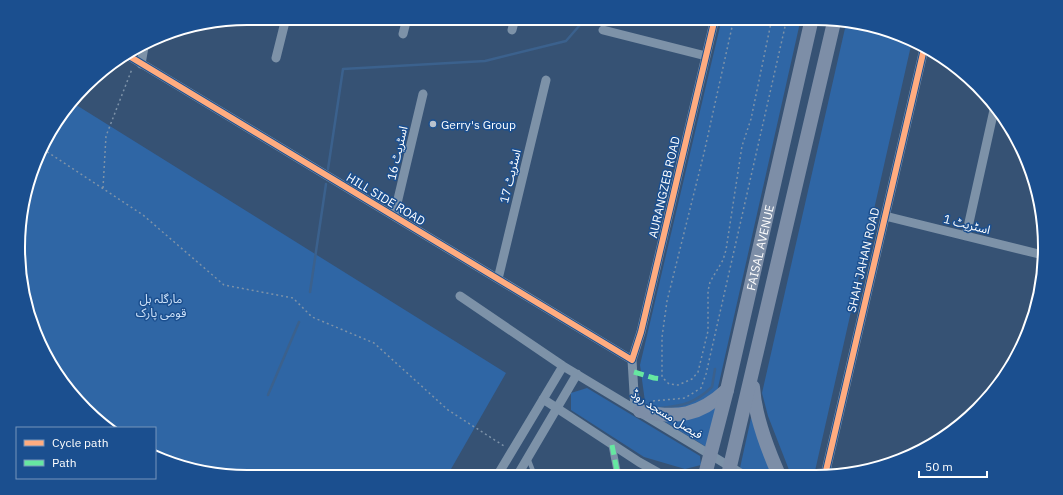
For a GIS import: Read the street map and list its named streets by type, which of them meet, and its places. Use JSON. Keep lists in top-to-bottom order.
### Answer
{
  "streets": {
    "main road": ["FAISAL AVENUE"],
    "street": [
      "اسٹریٹ 16",
      "اسٹریٹ 17",
      "AURANGZEB ROAD",
      "HILL SIDE ROAD",
      "اسٹریٹ 1",
      "SHAH JAHAN ROAD",
      "فیصل مسجد روڈ"
    ]
  },
  "crossings": [
    ["اسٹریٹ 16", "HILL SIDE ROAD"],
    ["اسٹریٹ 17", "HILL SIDE ROAD"],
    ["AURANGZEB ROAD", "HILL SIDE ROAD"],
    ["اسٹریٹ 1", "SHAH JAHAN ROAD"],
    ["FAISAL AVENUE", "فیصل مسجد روڈ"]
  ],
  "parks": ["مارگلہ ہل قومی پارک"],
  "places": ["Gerry's Group"],
  "legend": ["Cycle path", "Path"],
  "scale_bar": "50 m"
}
